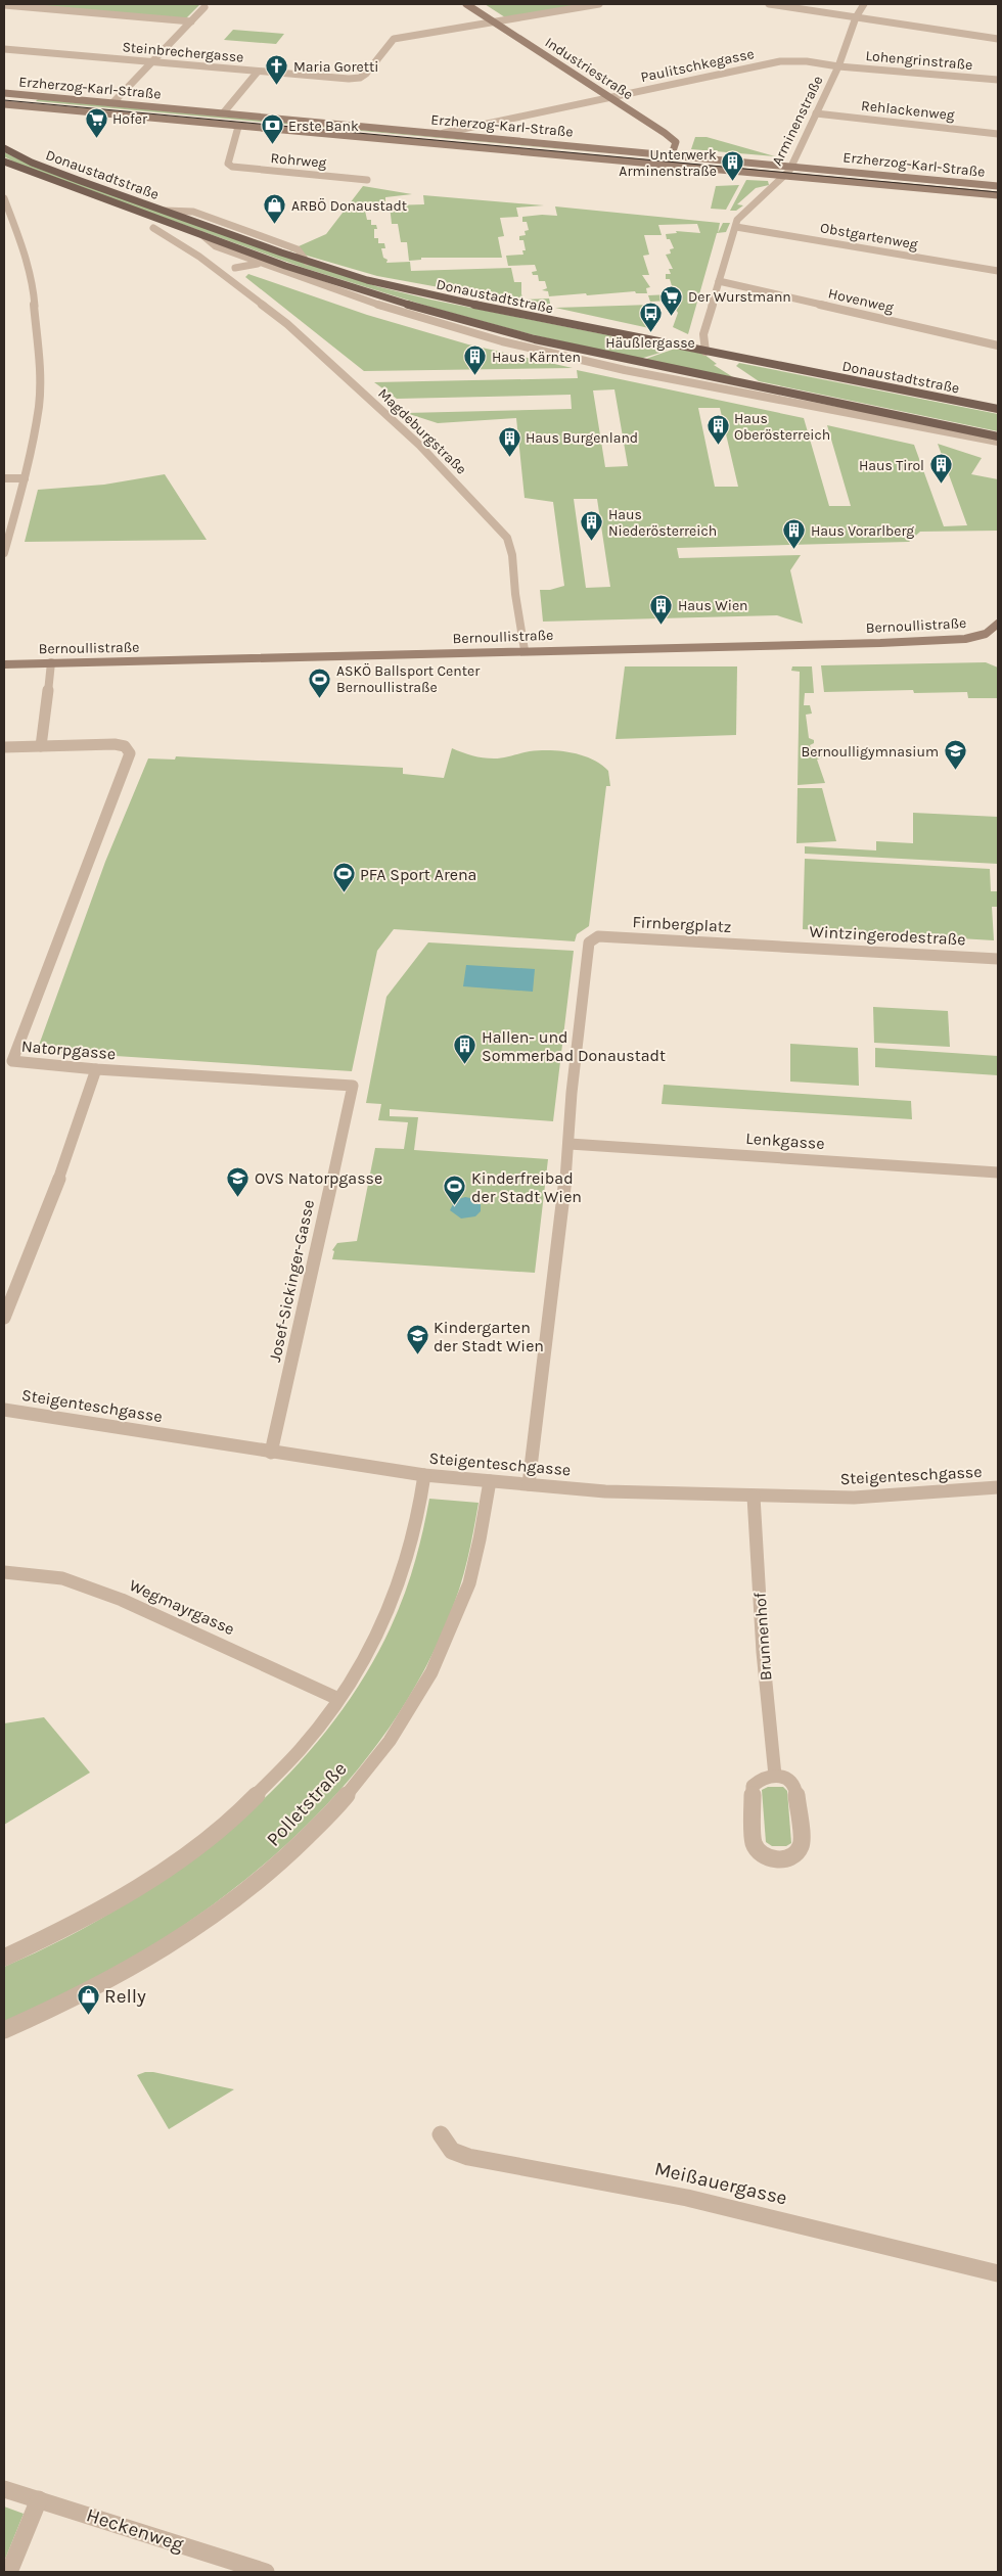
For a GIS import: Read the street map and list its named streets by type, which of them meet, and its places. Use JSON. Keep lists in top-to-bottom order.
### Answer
{
  "streets": {
    "main road": [
      "Industriestraße",
      "Erzherzog-Karl-Straße",
      "Donaustadtstraße",
      "Bernoullistraße"
    ],
    "street": [
      "Steinbrechergasse",
      "Lohengrinstraße",
      "Paulitschkegasse",
      "Rehlackenweg",
      "Arminenstraße",
      "Rohrweg",
      "Obstgartenweg",
      "Hovenweg",
      "Magdeburgstraße",
      "Firnbergplatz",
      "Wintzingerodestraße",
      "Natorpgasse",
      "Lenkgasse",
      "Josef-Sickinger-Gasse",
      "Steigenteschgasse",
      "Wegmayrgasse",
      "Brunnenhof",
      "Polletstraße",
      "Meißauergasse",
      "Heckenweg"
    ]
  },
  "crossings": [
    ["Steinbrechergasse", "Industriestraße"],
    ["Lohengrinstraße", "Paulitschkegasse"],
    ["Lohengrinstraße", "Arminenstraße"],
    ["Paulitschkegasse", "Industriestraße"],
    ["Paulitschkegasse", "Erzherzog-Karl-Straße"],
    ["Paulitschkegasse", "Arminenstraße"],
    ["Industriestraße", "Erzherzog-Karl-Straße"],
    ["Erzherzog-Karl-Straße", "Arminenstraße"],
    ["Erzherzog-Karl-Straße", "Rohrweg"],
    ["Rehlackenweg", "Arminenstraße"],
    ["Arminenstraße", "Donaustadtstraße"],
    ["Arminenstraße", "Obstgartenweg"],
    ["Arminenstraße", "Hovenweg"],
    ["Magdeburgstraße", "Bernoullistraße"],
    ["Firnbergplatz", "Wintzingerodestraße"],
    ["Firnbergplatz", "Lenkgasse"],
    ["Natorpgasse", "Josef-Sickinger-Gasse"],
    ["Josef-Sickinger-Gasse", "Steigenteschgasse"],
    ["Steigenteschgasse", "Brunnenhof"],
    ["Steigenteschgasse", "Polletstraße"]
  ],
  "places": {
    "church": ["Maria Goretti"],
    "supermarket": ["Hofer", "Der Wurstmann"],
    "bank": ["Erste Bank"],
    "building": [
      "Unterwerk Arminenstraße",
      "Haus Kärnten",
      "Haus Oberösterreich",
      "Haus Burgenland",
      "Haus Tirol",
      "Haus Niederösterreich",
      "Haus Vorarlberg",
      "Haus Wien",
      "Hallen- und Sommerbad Donaustadt"
    ],
    "shop": ["ARBÖ Donaustadt", "Relly"],
    "bus stop": ["Häußlergasse"],
    "sports": ["ASKÖ Ballsport Center Bernoullistraße", "PFA Sport Arena", "Kinderfreibad der Stadt Wien"],
    "school or university": ["Bernoulligymnasium", "OVS Natorpgasse", "Kindergarten der Stadt Wien"]
  }
}
